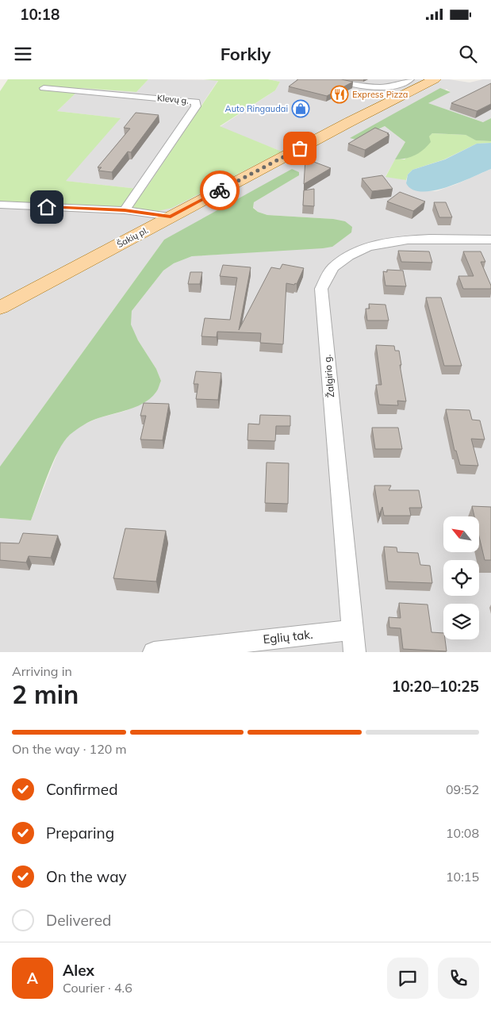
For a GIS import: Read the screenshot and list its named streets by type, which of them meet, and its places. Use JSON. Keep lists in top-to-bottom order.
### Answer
{
  "streets": {
    "main road": ["Šakių pl."],
    "street": ["Klevų g.", "Žalgirio g.", "Eglių tak."]
  },
  "crossings": [
    ["Žalgirio g.", "Eglių tak."]
  ],
  "places": {
    "restaurant": ["Express Pizza"],
    "shop": ["Auto Ringaudai"]
  },
  "north": "top left",
  "page": {
    "status": "10:18",
    "header": "Forkly",
    "heading": ["2 min", "Arriving in", "10:20–10:25"],
    "panel": ["Alex", "Courier · 4.6"],
    "bar": "On the way · 120 m",
    "list": [
      ["Confirmed", "09:52"],
      ["Preparing", "10:08"],
      ["On the way", "10:15"],
      "Delivered"
    ],
    "round": "A"
  }
}
